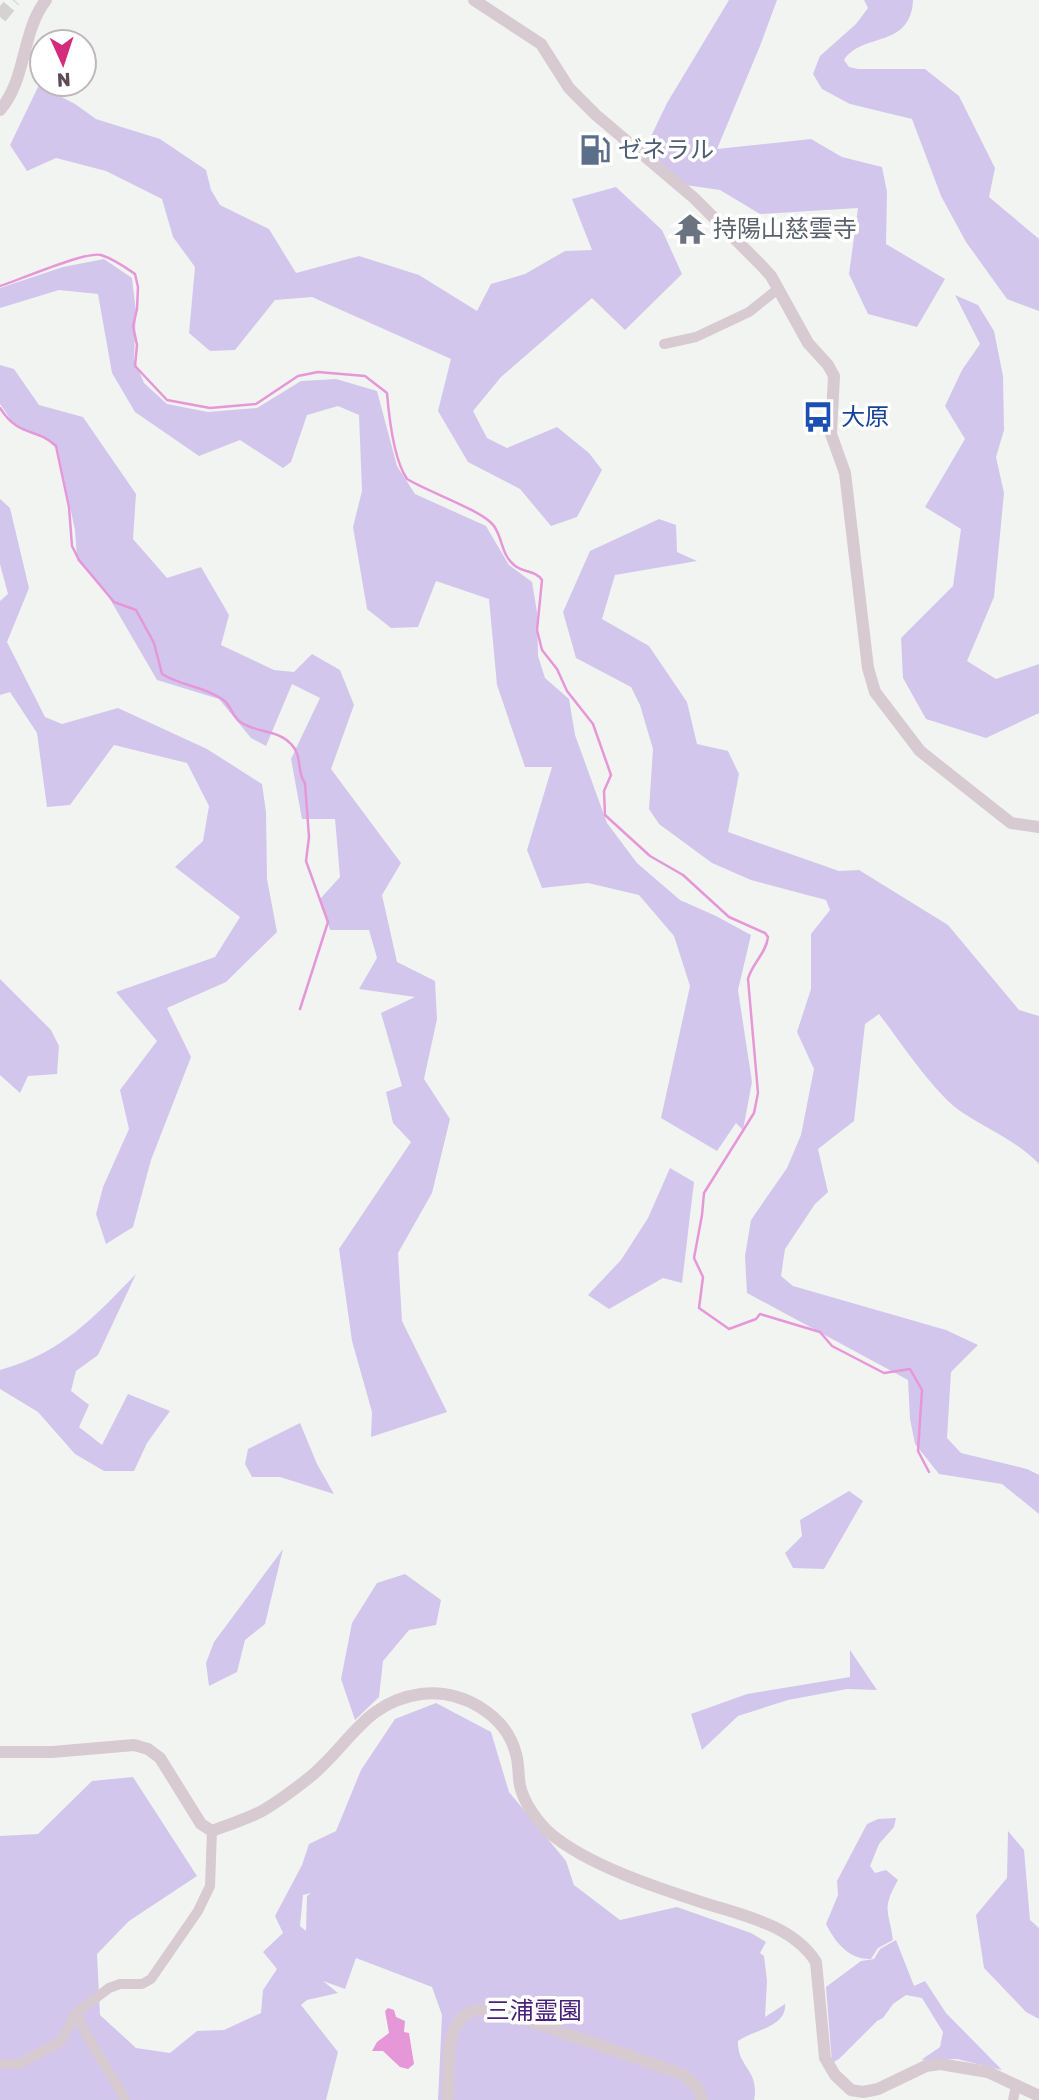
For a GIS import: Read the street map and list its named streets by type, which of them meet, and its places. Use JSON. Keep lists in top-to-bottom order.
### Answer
{
  "parks": ["三浦霊園"],
  "places": {
    "fuel station": ["ゼネラル"],
    "temple": ["持陽山慈雲寺"],
    "bus stop": ["大原"]
  },
  "north": "bottom"
}
